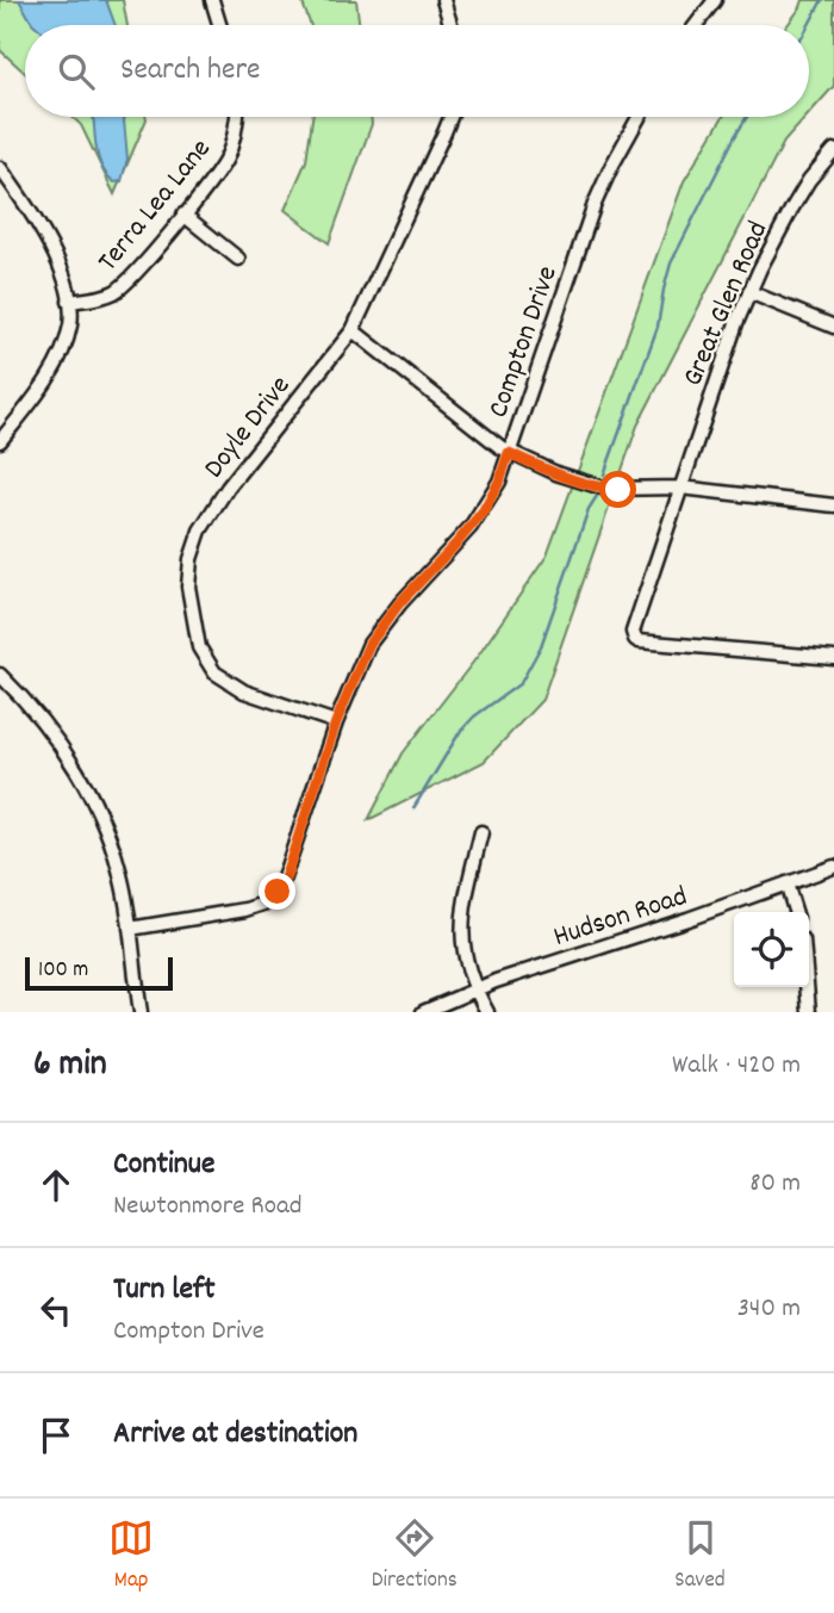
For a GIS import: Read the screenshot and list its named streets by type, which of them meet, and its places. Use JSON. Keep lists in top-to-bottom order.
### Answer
{
  "streets": {
    "street": [
      "Terra Lea Lane",
      "Great Glen Road",
      "Compton Drive",
      "Doyle Drive",
      "Hudson Road"
    ]
  },
  "crossings": [
    ["Compton Drive", "Doyle Drive"]
  ],
  "scale_bar": "100 m",
  "page": {
    "search": "Search here",
    "scale": "100 m",
    "heading": ["6 min", "Walk · 420 m"],
    "list": [
      ["Continue", "Newtonmore Road", "80 m"],
      ["Turn left", "Compton Drive", "340 m"],
      "Arrive at destination"
    ],
    "nav": ["Map", "Directions", "Saved"]
  }
}
